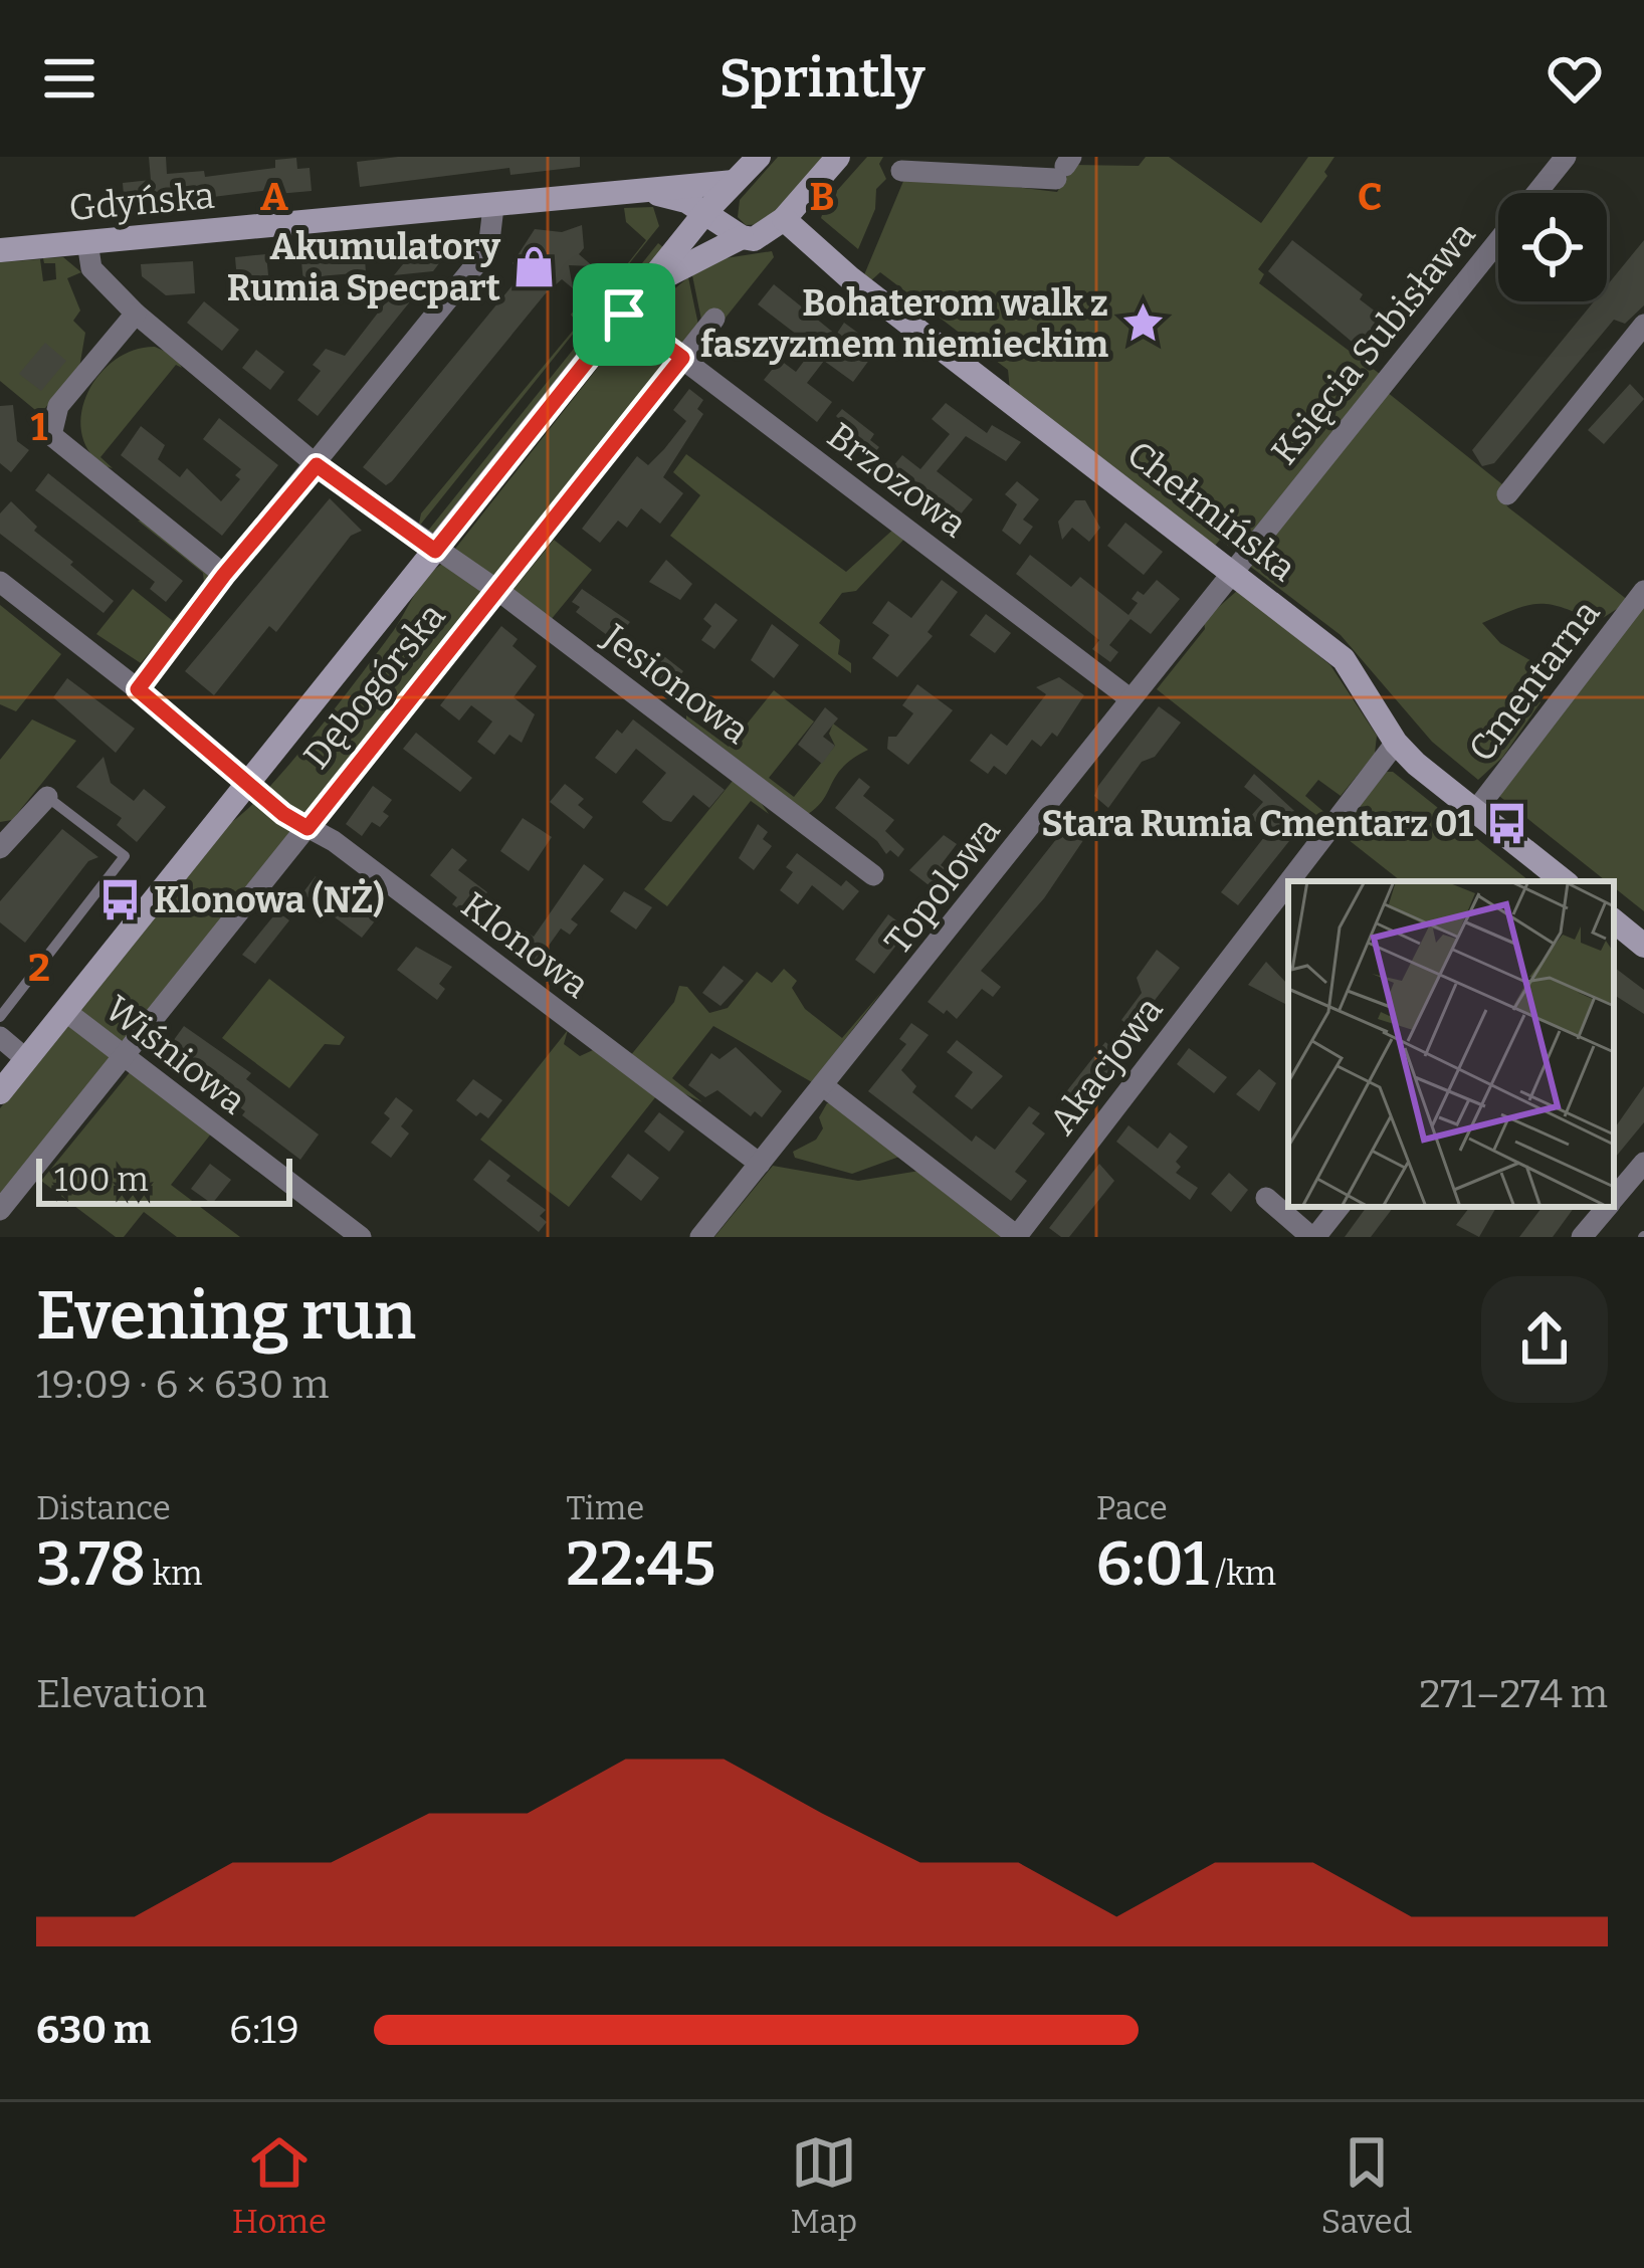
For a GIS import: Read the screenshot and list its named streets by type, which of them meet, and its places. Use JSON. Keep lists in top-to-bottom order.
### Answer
{
  "streets": {
    "street": [
      "Gdyńska",
      "Księcia Subisława",
      "Brzozowa",
      "Chełmińska",
      "Cmentarna",
      "Jesionowa",
      "Dębogórska",
      "Topolowa",
      "Klonowa",
      "Wiśniowa",
      "Akacjowa"
    ]
  },
  "crossings": [
    ["Gdyńska", "Jesionowa"],
    ["Gdyńska", "Dębogórska"],
    ["Księcia Subisława", "Chełmińska"],
    ["Księcia Subisława", "Topolowa"],
    ["Brzozowa", "Dębogórska"],
    ["Brzozowa", "Topolowa"],
    ["Chełmińska", "Cmentarna"],
    ["Chełmińska", "Dębogórska"],
    ["Chełmińska", "Topolowa"],
    ["Chełmińska", "Akacjowa"],
    ["Jesionowa", "Dębogórska"],
    ["Dębogórska", "Klonowa"],
    ["Dębogórska", "Wiśniowa"],
    ["Topolowa", "Klonowa"],
    ["Topolowa", "Akacjowa"]
  ],
  "places": {
    "shop": ["Akumulatory Rumia Specpart"],
    "place": ["Bohaterom walk z faszyzmem niemieckim"],
    "bus stop": ["Stara Rumia Cmentarz 01", "Klonowa (NŻ)"]
  },
  "scale_bar": "100 m",
  "page": {
    "header": "Sprintly",
    "scale": "100 m",
    "heading": ["Evening run", "19:09 · 6 × 630 m"],
    "stats": [
      ["Distance", "3.78 km"],
      ["Time", "22:45"],
      ["Pace", "6:01 /km"]
    ],
    "chart": ["Elevation", "271–274 m"],
    "list": [
      {
        "name": "630 m",
        "note": "6:19"
      }
    ],
    "tabs": ["Home", "Map", "Saved"]
  },
  "grid": {
    "columns": ["A", "B", "C"],
    "rows": ["1", "2"]
  }
}
